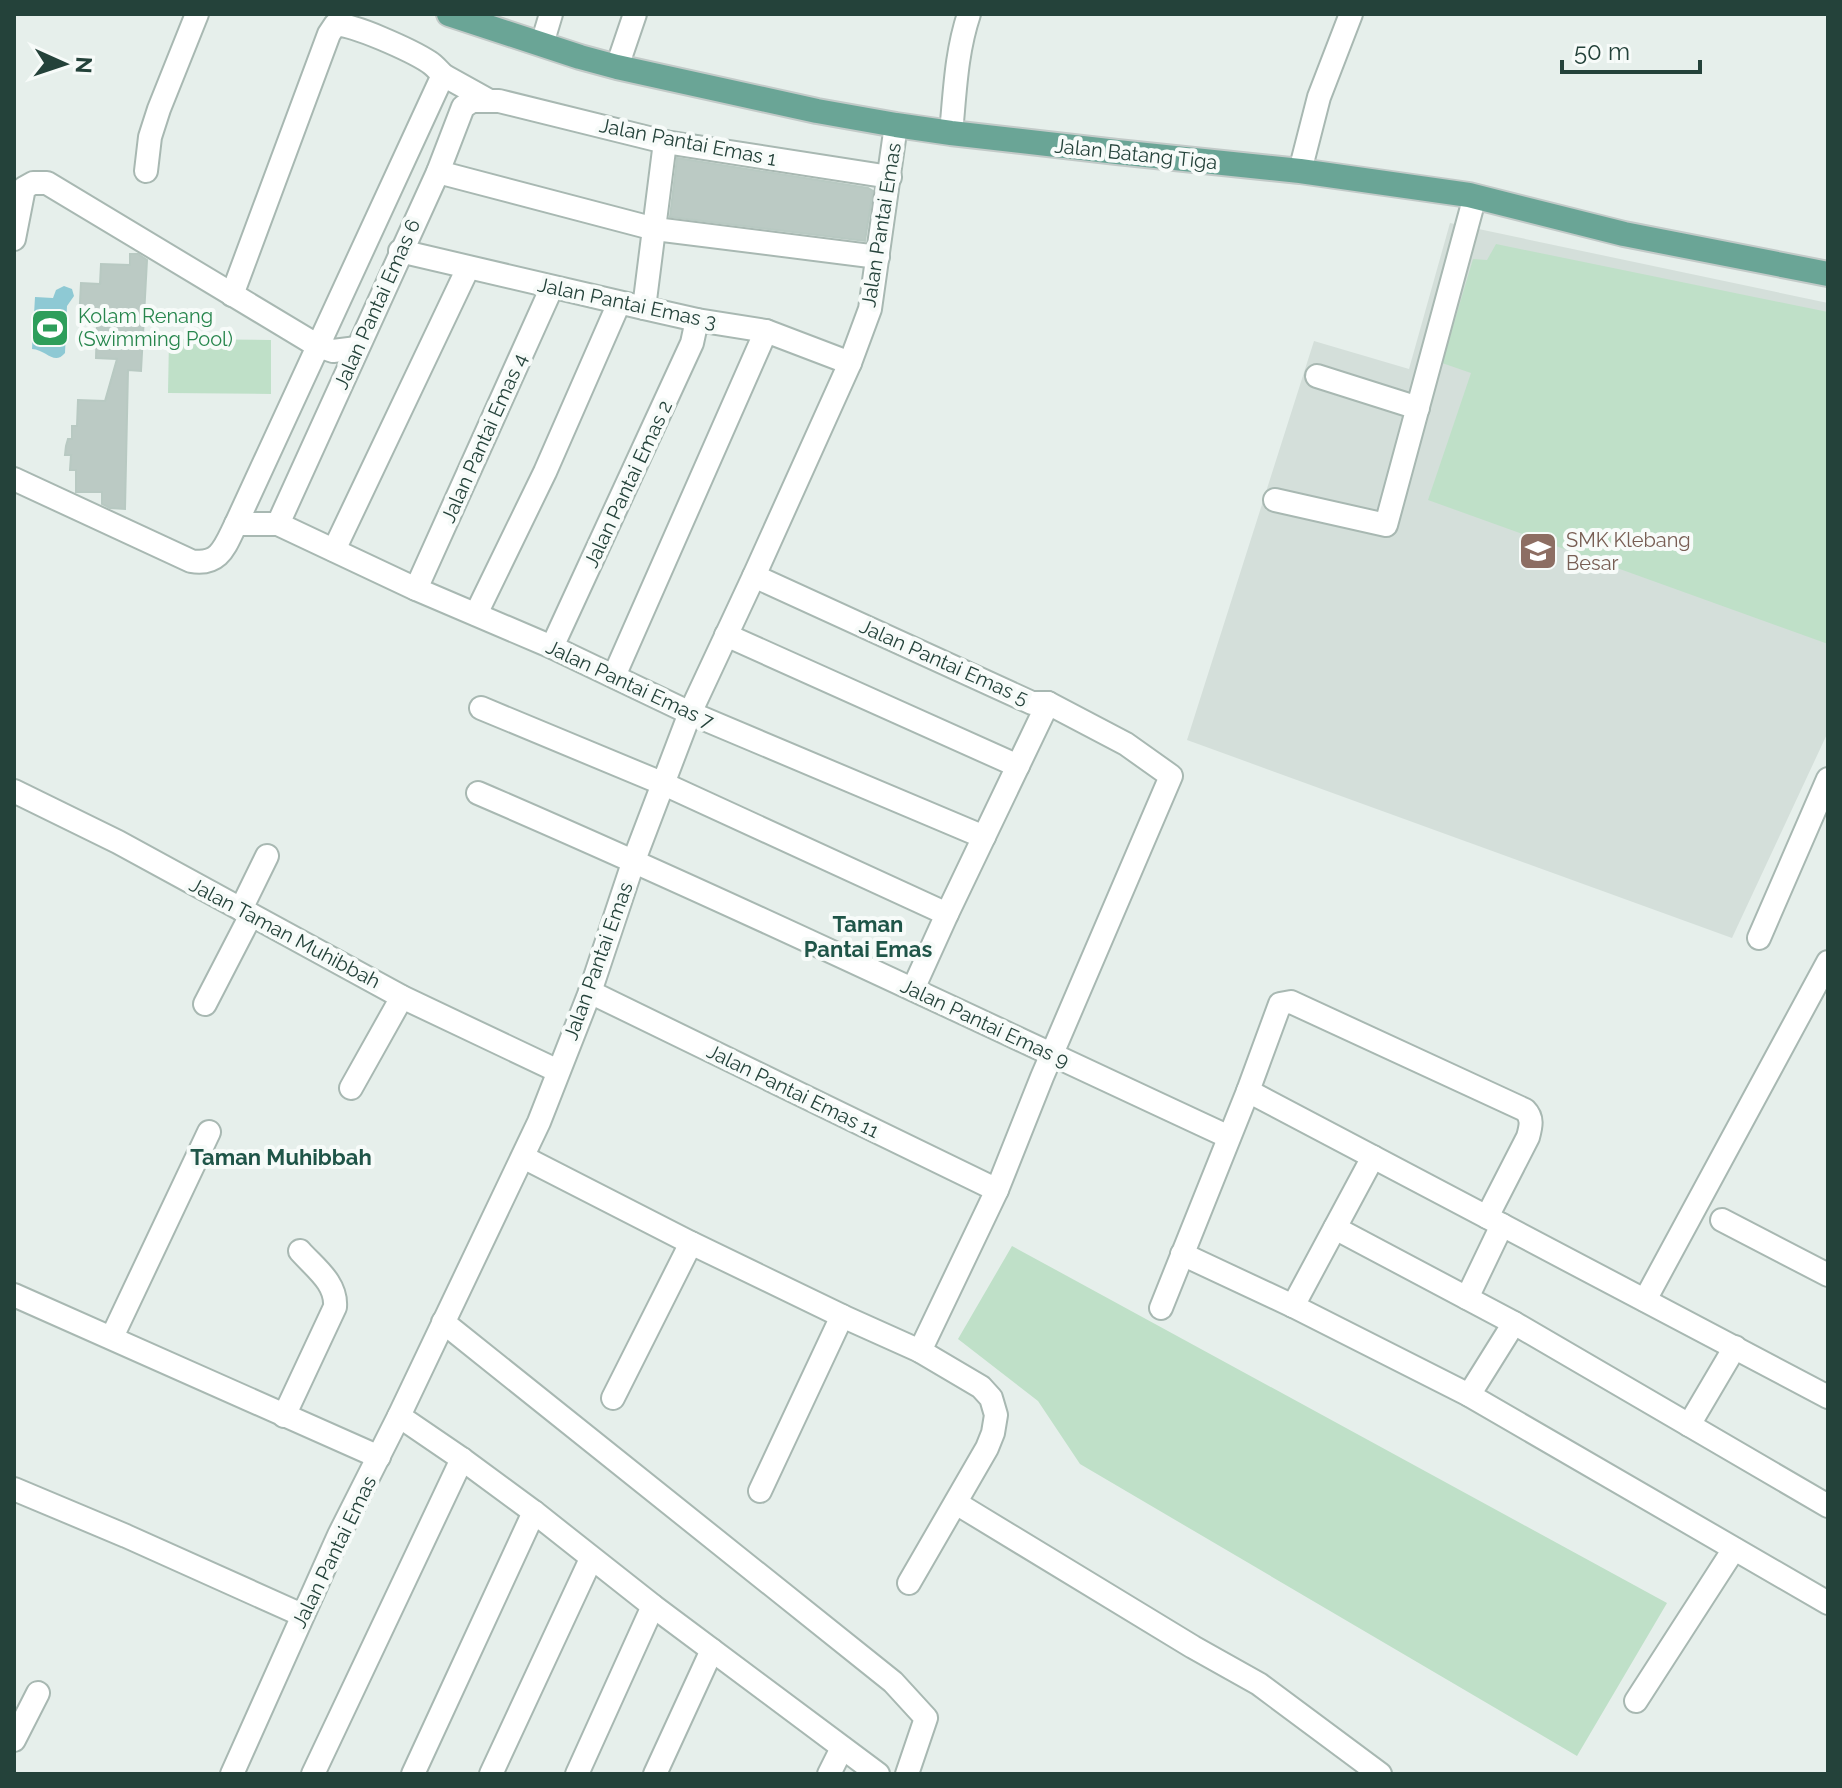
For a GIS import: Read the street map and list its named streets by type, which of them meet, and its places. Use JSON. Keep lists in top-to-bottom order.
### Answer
{
  "streets": {
    "main road": ["Jalan Batang Tiga"],
    "street": [
      "Jalan Pantai Emas 1",
      "Jalan Pantai Emas",
      "Jalan Pantai Emas 3",
      "Jalan Pantai Emas 6",
      "Jalan Pantai Emas 4",
      "Jalan Pantai Emas 2",
      "Jalan Pantai Emas 5",
      "Jalan Pantai Emas 7",
      "Jalan Taman Muhibbah",
      "Jalan Pantai Emas 9",
      "Jalan Pantai Emas 11"
    ]
  },
  "crossings": [
    ["Jalan Pantai Emas 1", "Jalan Pantai Emas"],
    ["Jalan Pantai Emas 1", "Jalan Pantai Emas 6"],
    ["Jalan Batang Tiga", "Jalan Pantai Emas"],
    ["Jalan Pantai Emas", "Jalan Pantai Emas 3"],
    ["Jalan Pantai Emas", "Jalan Pantai Emas 5"],
    ["Jalan Pantai Emas", "Jalan Pantai Emas 7"],
    ["Jalan Pantai Emas", "Jalan Taman Muhibbah"],
    ["Jalan Pantai Emas", "Jalan Pantai Emas 9"],
    ["Jalan Pantai Emas", "Jalan Pantai Emas 11"],
    ["Jalan Pantai Emas 3", "Jalan Pantai Emas 6"],
    ["Jalan Pantai Emas 3", "Jalan Pantai Emas 4"],
    ["Jalan Pantai Emas 3", "Jalan Pantai Emas 2"],
    ["Jalan Pantai Emas 6", "Jalan Pantai Emas 7"],
    ["Jalan Pantai Emas 4", "Jalan Pantai Emas 7"],
    ["Jalan Pantai Emas 2", "Jalan Pantai Emas 7"],
    ["Jalan Pantai Emas 5", "Jalan Pantai Emas 9"]
  ],
  "districts": ["Taman Pantai Emas", "Taman Muhibbah"],
  "places": {
    "sports": ["Kolam Renang (Swimming Pool)"],
    "school or university": ["SMK Klebang Besar"]
  },
  "scale_bar": "50 m",
  "north": "right"
}
